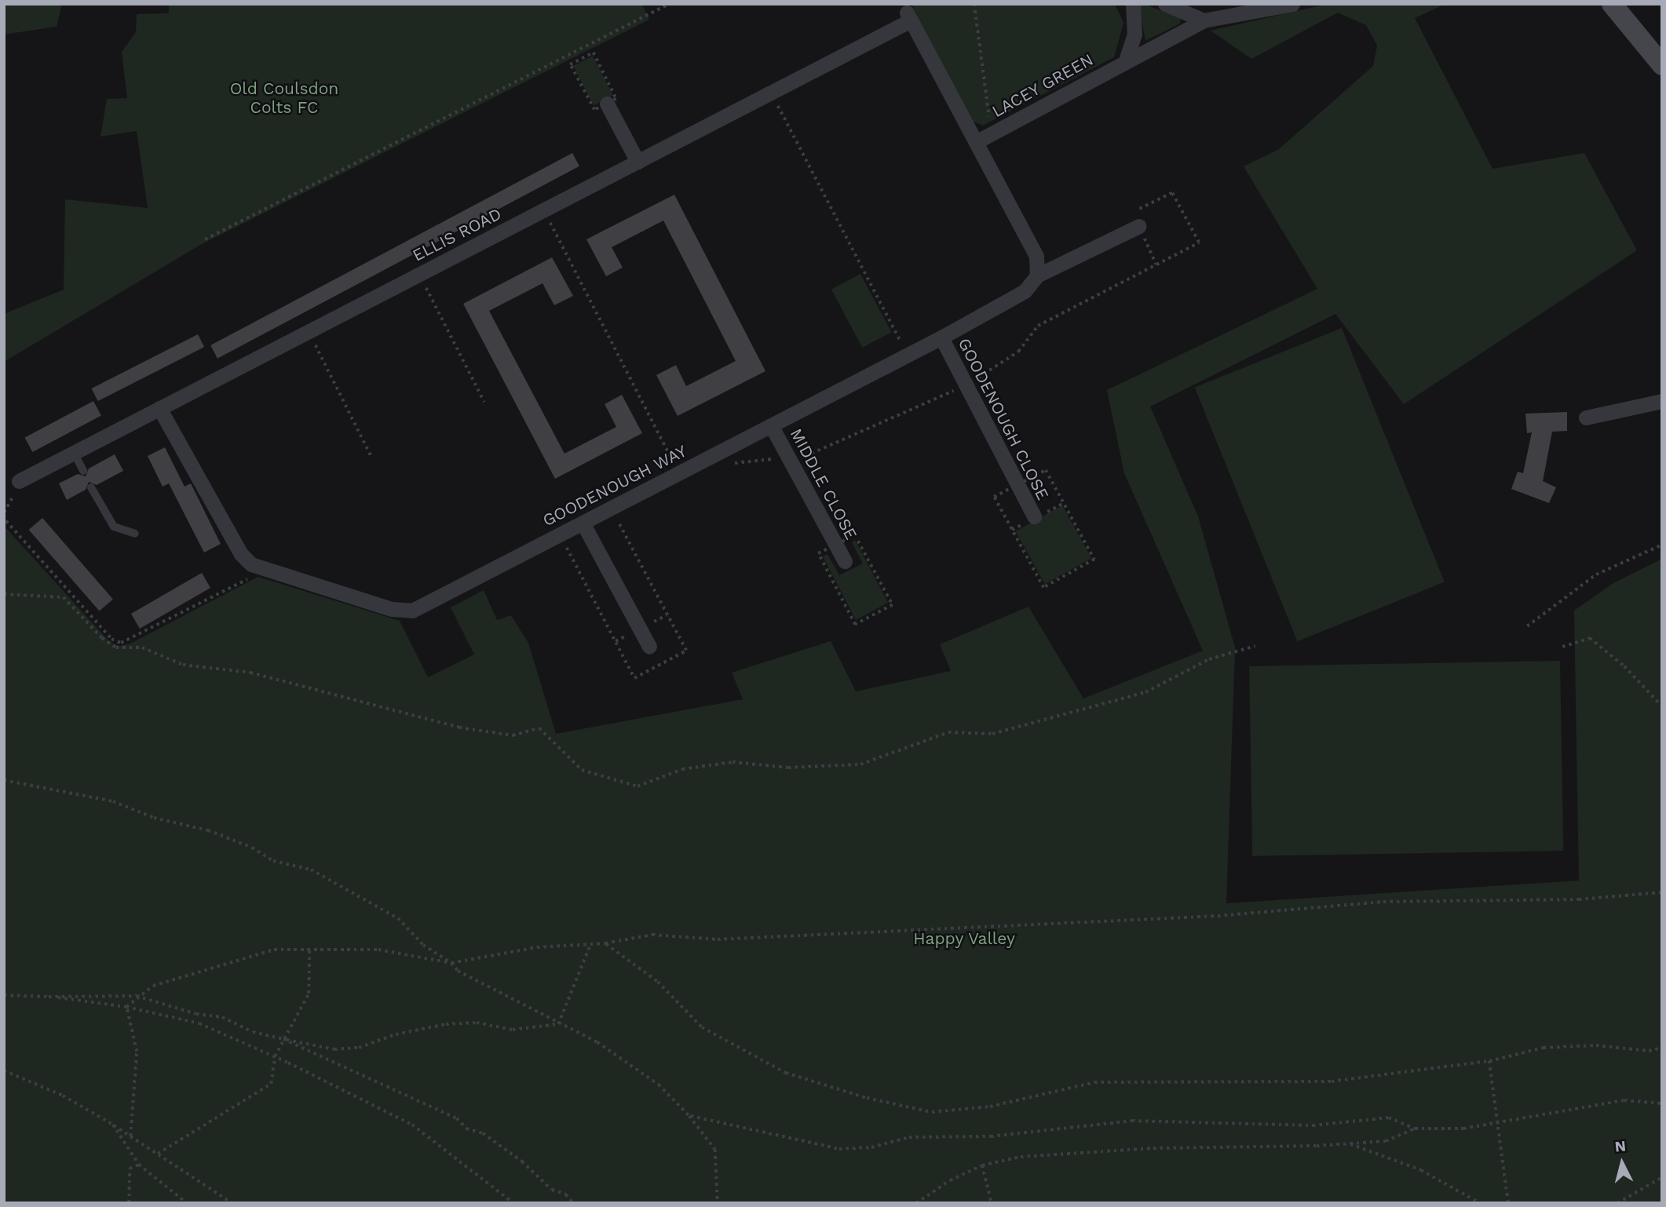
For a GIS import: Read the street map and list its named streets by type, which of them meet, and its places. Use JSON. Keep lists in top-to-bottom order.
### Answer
{
  "streets": {
    "street": [
      "LACEY GREEN",
      "ELLIS ROAD",
      "GOODENOUGH CLOSE",
      "MIDDLE CLOSE",
      "GOODENOUGH WAY"
    ]
  },
  "crossings": [
    ["ELLIS ROAD", "GOODENOUGH WAY"],
    ["GOODENOUGH CLOSE", "GOODENOUGH WAY"],
    ["MIDDLE CLOSE", "GOODENOUGH WAY"]
  ],
  "parks": ["Old Coulsdon Colts FC", "Happy Valley"],
  "north": "top"
}
